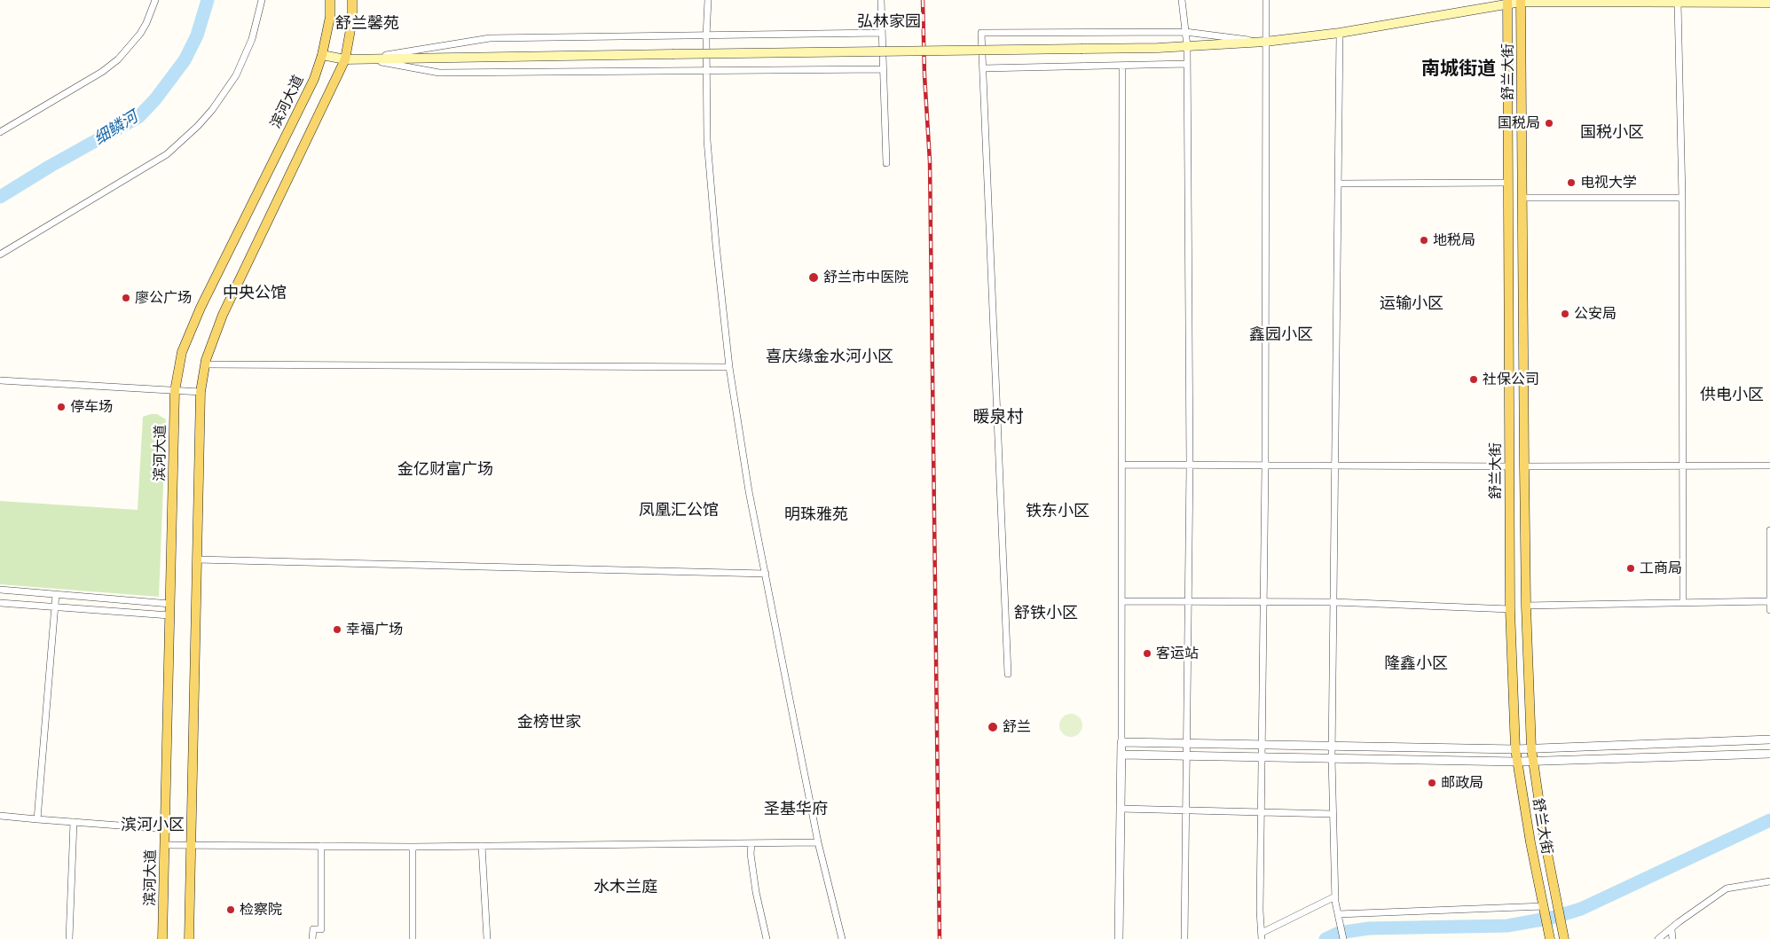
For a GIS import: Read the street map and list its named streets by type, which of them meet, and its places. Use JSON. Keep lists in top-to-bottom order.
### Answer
{
  "streets": {
    "main road": ["舒兰大街", "滨河大道"]
  },
  "districts": [
    "弘林家园",
    "舒兰馨苑",
    "南城街道",
    "国税小区",
    "中央公馆",
    "运输小区",
    "鑫园小区",
    "喜庆缘金水河小区",
    "供电小区",
    "暖泉村",
    "金亿财富广场",
    "凤凰汇公馆",
    "铁东小区",
    "明珠雅苑",
    "舒铁小区",
    "隆鑫小区",
    "金榜世家",
    "圣基华府",
    "滨河小区",
    "水木兰庭"
  ],
  "water": ["细鳞河"],
  "places": [
    "国税局",
    "电视大学",
    "地税局",
    "舒兰市中医院",
    "廖公广场",
    "公安局",
    "社保公司",
    "停车场",
    "工商局",
    "幸福广场",
    "客运站",
    "舒兰",
    "邮政局",
    "检察院"
  ]
}
